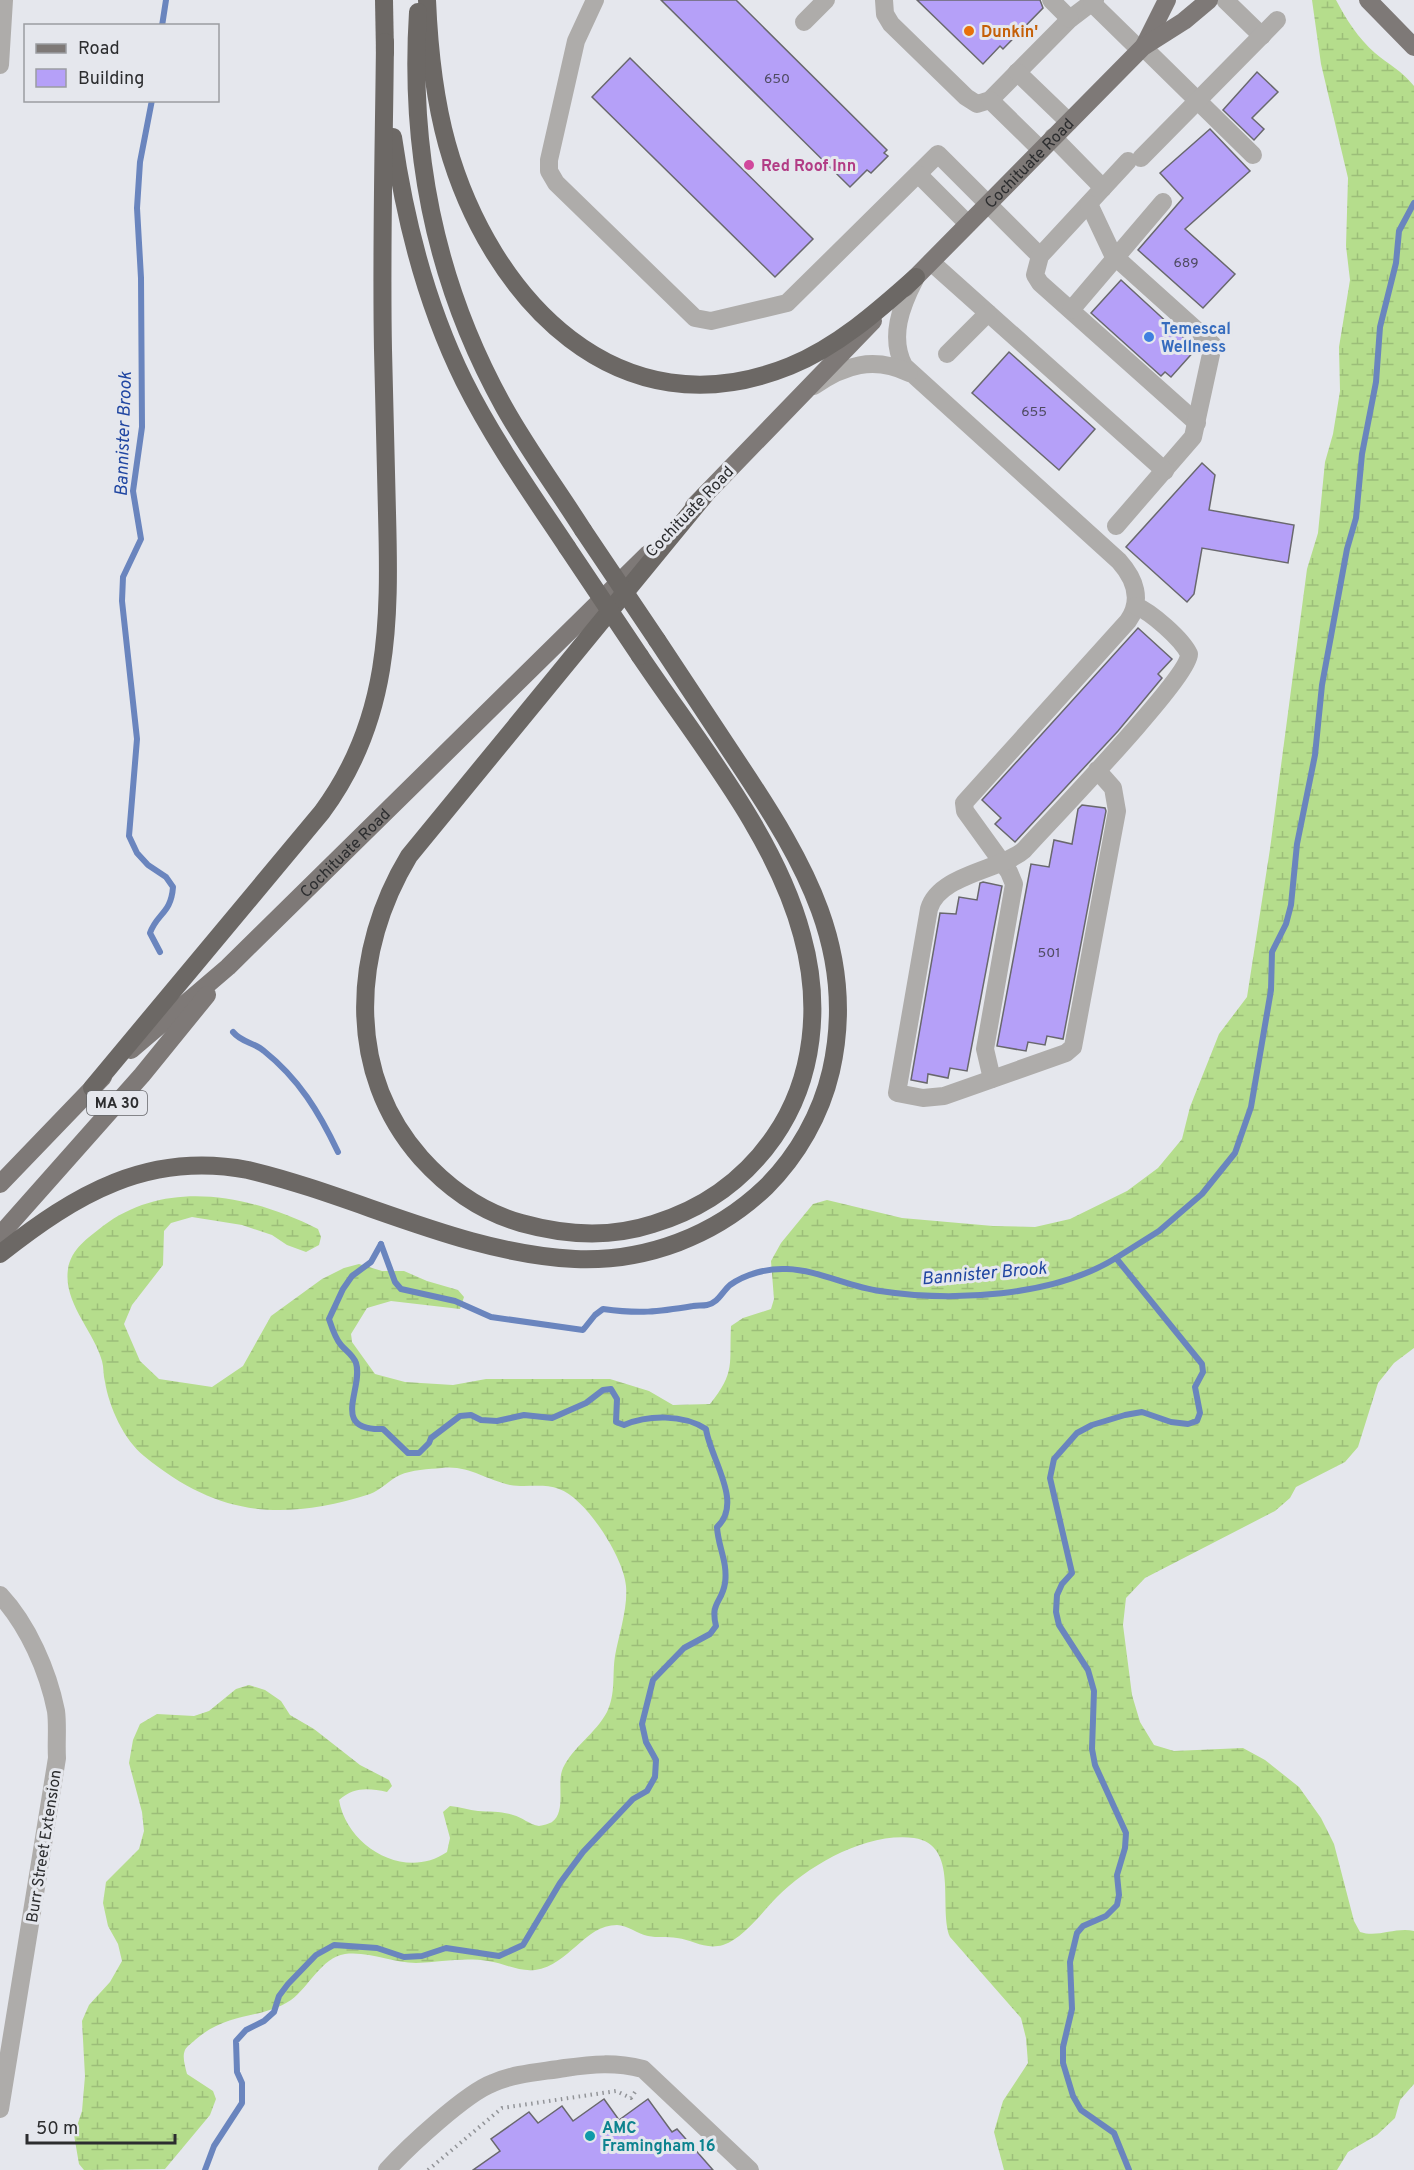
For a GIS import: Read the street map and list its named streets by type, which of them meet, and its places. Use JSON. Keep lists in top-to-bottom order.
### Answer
{
  "streets": {
    "main road": ["Cochituate Road", "MA 30"],
    "street": ["Burr Street Extension"]
  },
  "water": ["Bannister Brook"],
  "places": [
    "Dunkin'",
    "Red Roof Inn",
    "Temescal Wellness",
    "AMC Framingham 16"
  ],
  "house_numbers": [
    "650",
    "689",
    "655",
    "501"
  ],
  "legend": ["Road", "Building"],
  "scale_bar": "50 m"
}
